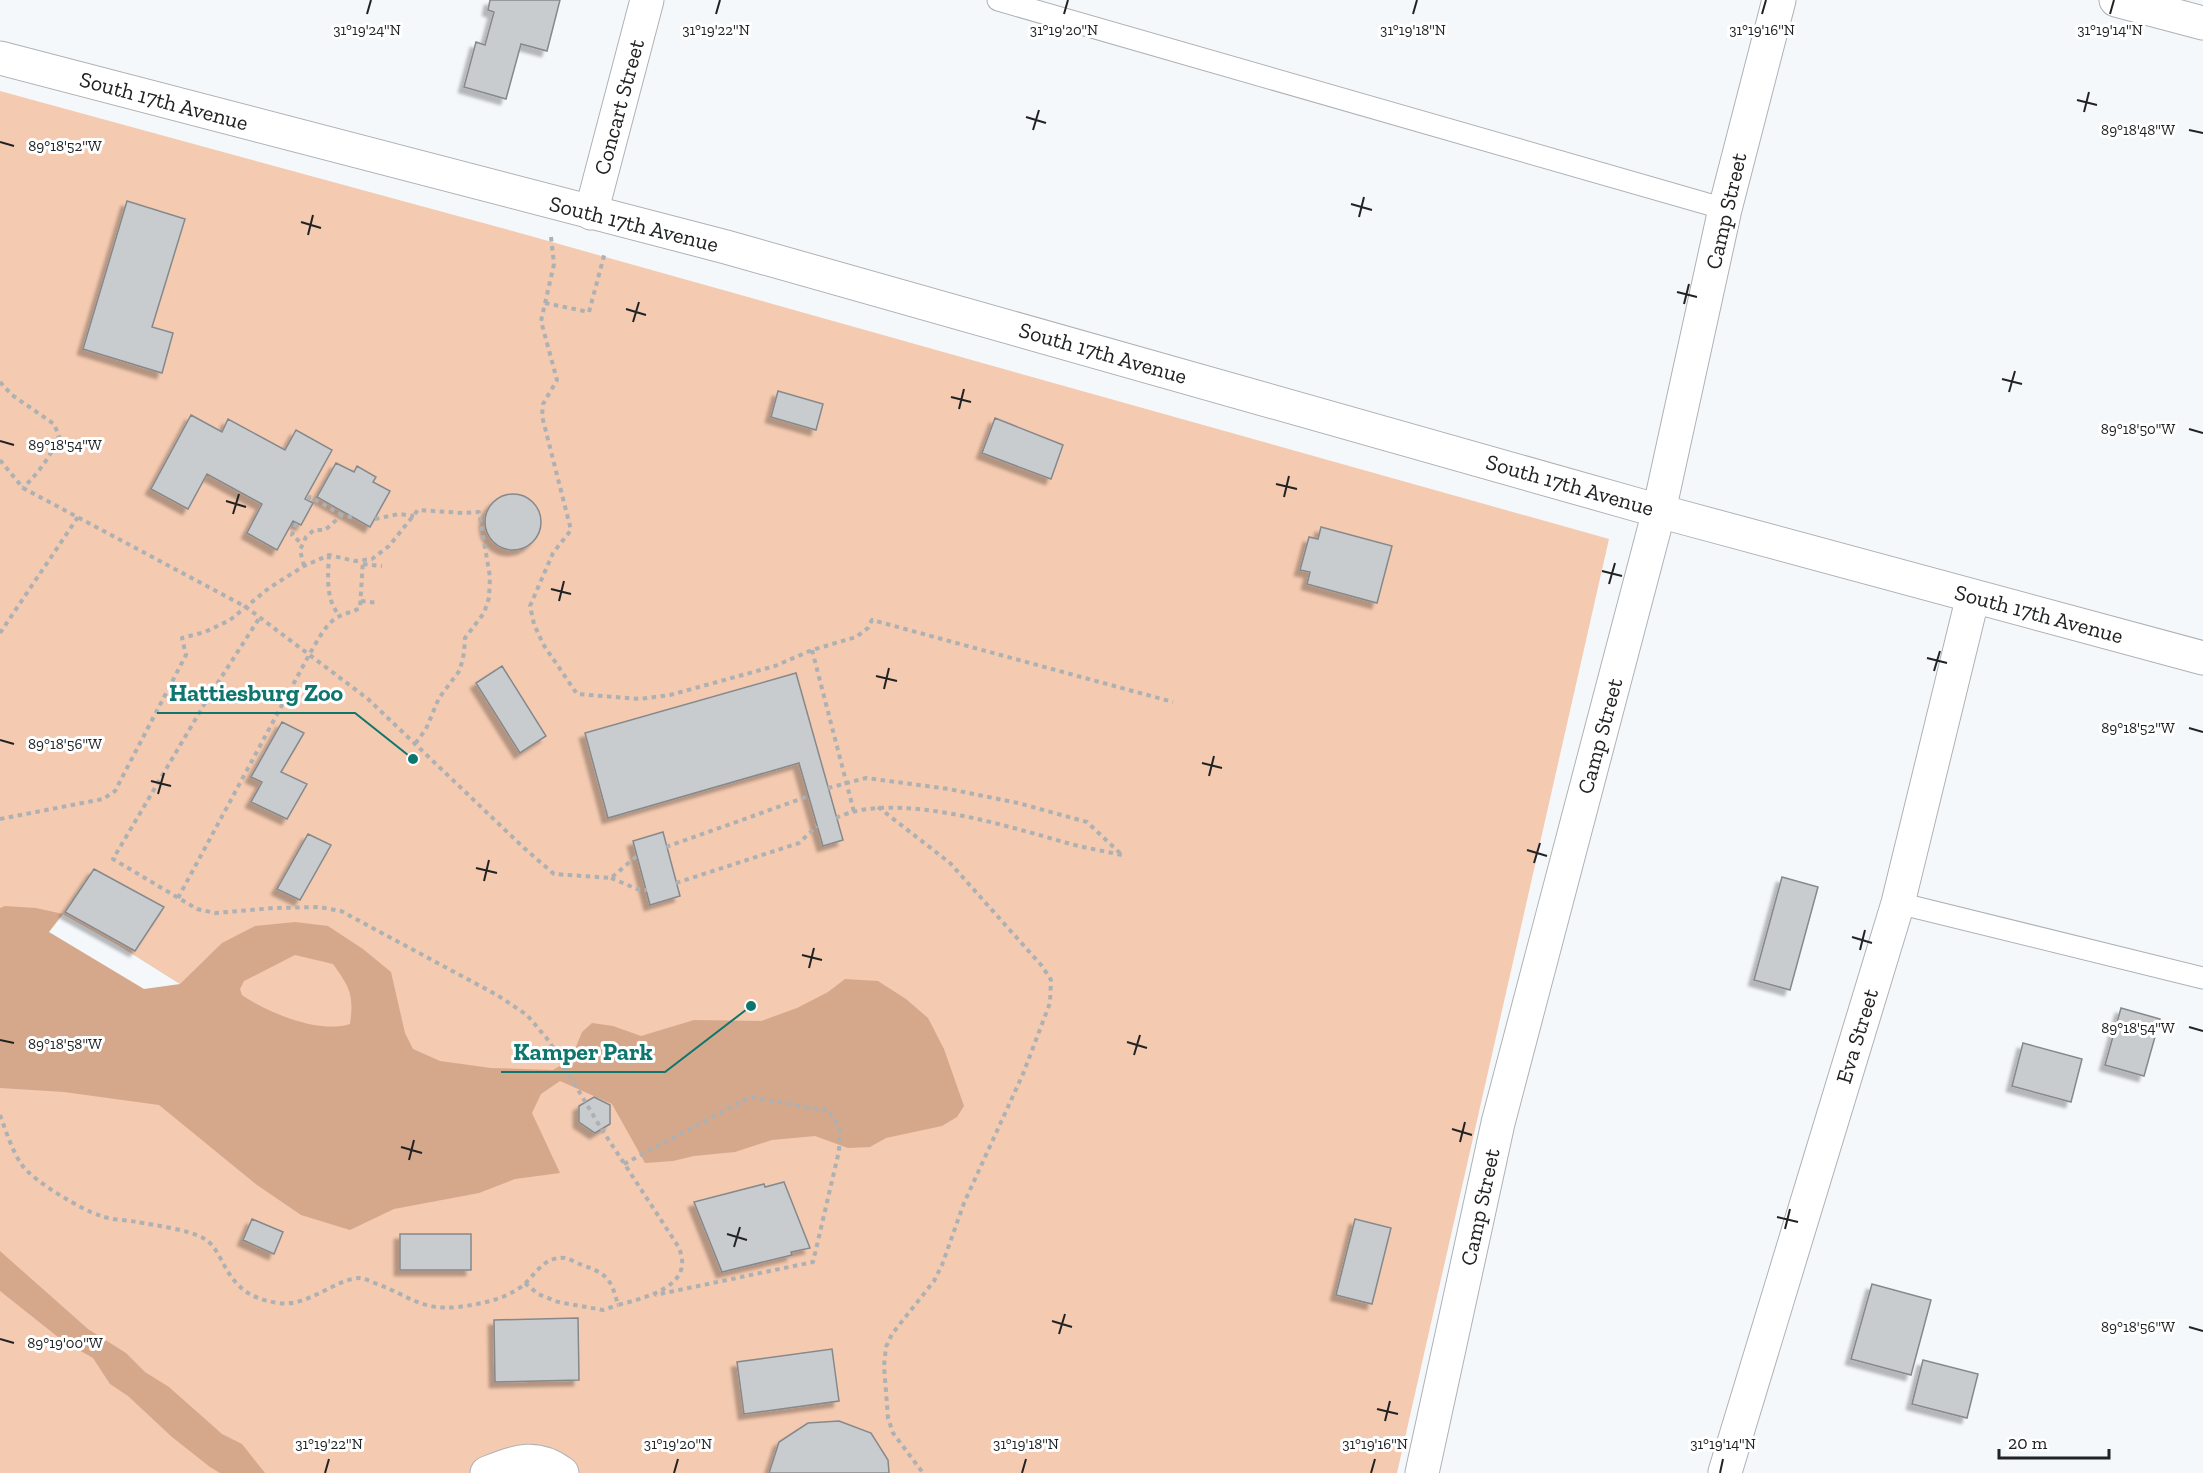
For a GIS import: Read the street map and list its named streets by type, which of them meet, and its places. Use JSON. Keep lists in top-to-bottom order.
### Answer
{
  "streets": {
    "street": [
      "South 17th Avenue",
      "Concart Street",
      "Camp Street",
      "Eva Street"
    ]
  },
  "crossings": [
    ["South 17th Avenue", "Concart Street"],
    ["South 17th Avenue", "Camp Street"],
    ["South 17th Avenue", "Eva Street"]
  ],
  "places": ["Hattiesburg Zoo", "Kamper Park"],
  "scale_bar": "20 m",
  "coordinates": [
    "31°19'24\"N",
    "31°19'22\"N",
    "31°19'20\"N",
    "31°19'18\"N",
    "31°19'16\"N",
    "31°19'14\"N",
    "89°18'48\"W",
    "89°18'52\"W",
    "89°18'50\"W",
    "89°18'54\"W",
    "89°18'56\"W",
    "89°18'58\"W",
    "89°19'00\"W"
  ]
}
